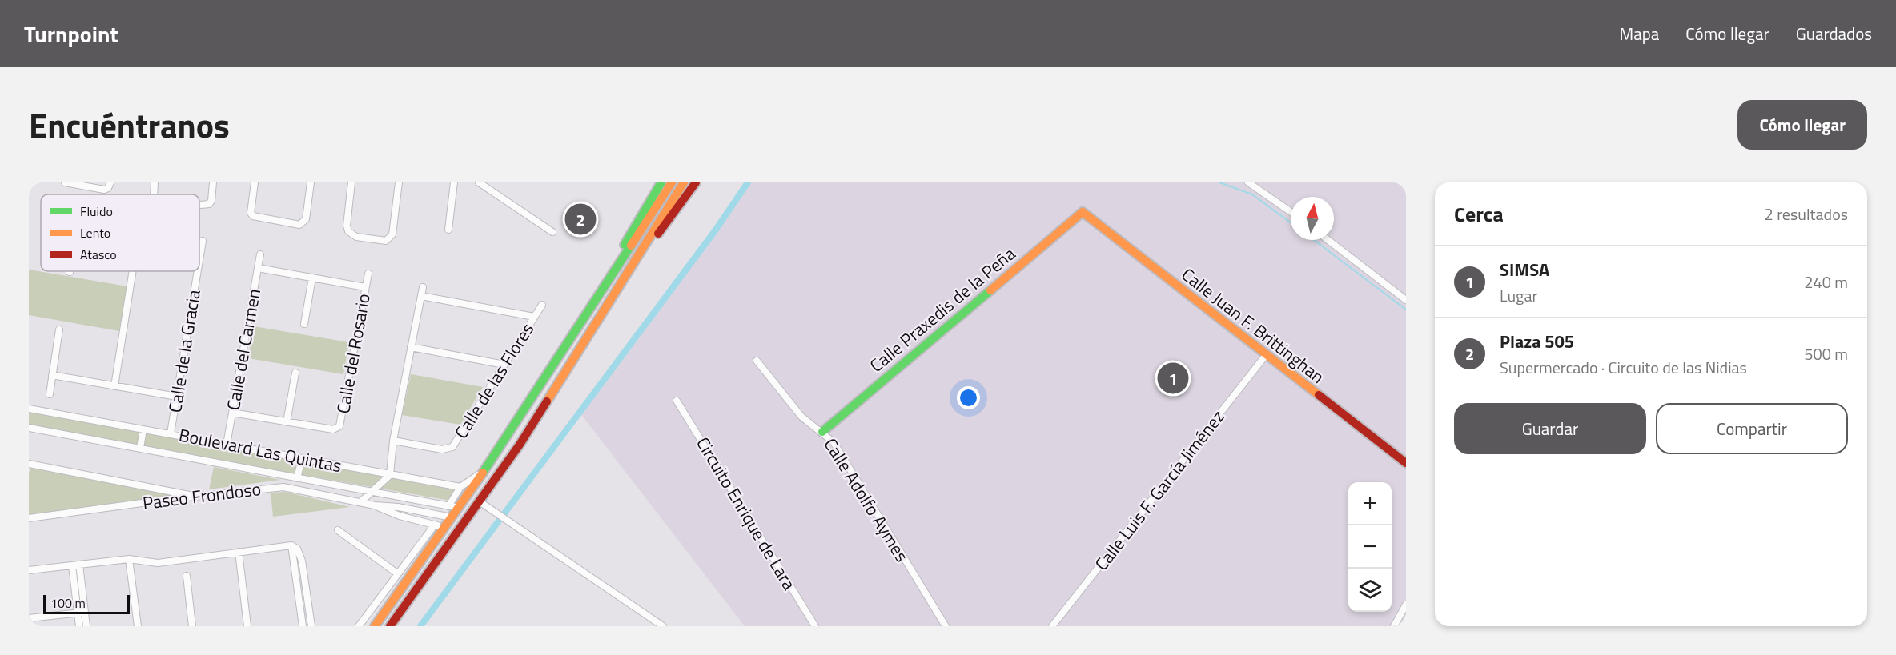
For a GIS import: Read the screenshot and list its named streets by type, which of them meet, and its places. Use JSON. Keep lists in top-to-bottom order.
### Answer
{
  "streets": {
    "main road": ["Calle Praxedis de la Peña", "Calle Juan F. Brittinghan"],
    "street": [
      "Calle del Carmen",
      "Calle de la Gracia",
      "Calle del Rosario",
      "Calle de las Flores",
      "Boulevard Las Quintas",
      "Calle Luis F. García Jiménez",
      "Paseo Frondoso",
      "Calle Adolfo Aymes",
      "Circuito Enrique de Lara"
    ]
  },
  "crossings": [
    ["Calle Praxedis de la Peña", "Calle Juan F. Brittinghan"],
    ["Calle Praxedis de la Peña", "Calle Adolfo Aymes"],
    ["Calle Juan F. Brittinghan", "Calle Luis F. García Jiménez"],
    ["Calle del Carmen", "Boulevard Las Quintas"],
    ["Calle de la Gracia", "Boulevard Las Quintas"]
  ],
  "legend": ["Fluido", "Lento", "Atasco"],
  "scale_bar": "100 m",
  "north": "top",
  "page": {
    "header": "Turnpoint",
    "nav": ["Mapa", "Cómo llegar", "Guardados"],
    "title": "Encuéntranos",
    "buttons": [
      "Cómo llegar",
      ["Guardar", "Compartir"]
    ],
    "heading": ["Cerca", "2 resultados"],
    "pins": ["2", "1"],
    "list": [
      {
        "mark": "1",
        "name": "SIMSA",
        "note": "Lugar",
        "value": "240 m"
      },
      {
        "mark": "2",
        "name": "Plaza 505",
        "note": "Supermercado · Circuito de las Nidias",
        "value": "500 m"
      }
    ],
    "map_buttons": ["+", "−"],
    "scale": "100 m"
  }
}
